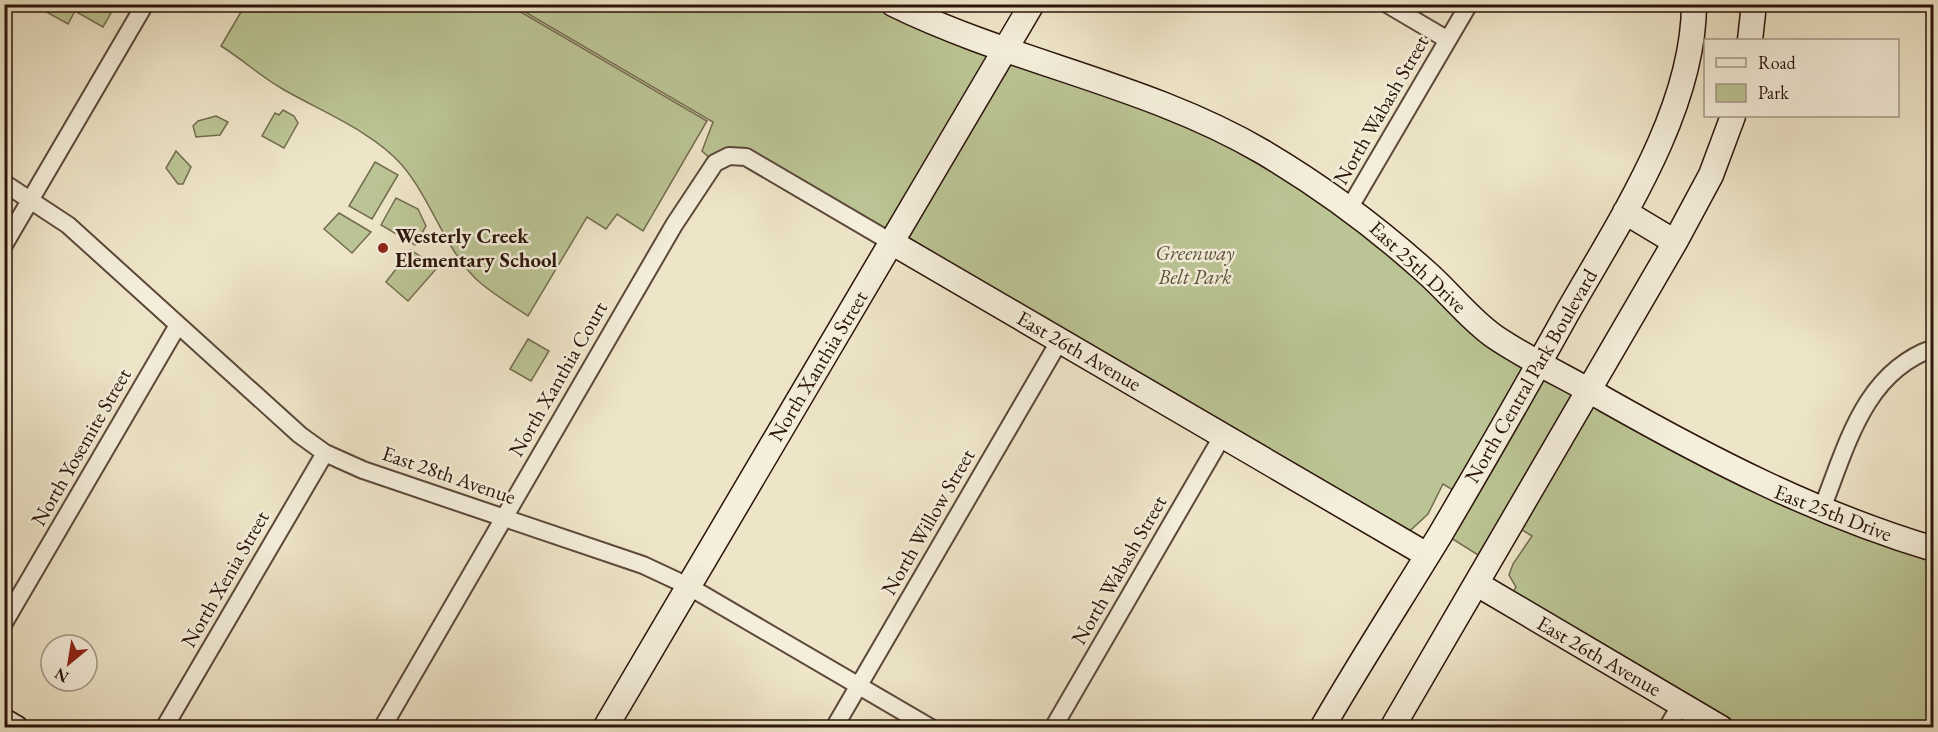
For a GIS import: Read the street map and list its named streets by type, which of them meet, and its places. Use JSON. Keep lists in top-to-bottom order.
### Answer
{
  "streets": {
    "street": [
      "North Wabash Street",
      "East 25th Drive",
      "East 26th Avenue",
      "North Xanthia Street",
      "North Central Park Boulevard",
      "North Xanthia Court",
      "North Yosemite Street",
      "East 28th Avenue",
      "North Willow Street",
      "North Xenia Street"
    ]
  },
  "crossings": [
    ["North Wabash Street", "East 25th Drive"],
    ["North Wabash Street", "East 26th Avenue"],
    ["East 25th Drive", "North Xanthia Street"],
    ["East 25th Drive", "North Central Park Boulevard"],
    ["East 26th Avenue", "North Xanthia Street"],
    ["East 26th Avenue", "North Central Park Boulevard"],
    ["East 26th Avenue", "North Xanthia Court"],
    ["East 26th Avenue", "North Willow Street"],
    ["North Xanthia Street", "East 28th Avenue"],
    ["North Xanthia Court", "East 28th Avenue"],
    ["North Yosemite Street", "East 28th Avenue"],
    ["East 28th Avenue", "North Willow Street"],
    ["East 28th Avenue", "North Xenia Street"]
  ],
  "parks": ["Greenway Belt Park"],
  "places": ["Westerly Creek Elementary School"],
  "legend": ["Road", "Park"],
  "north": "bottom left"
}
